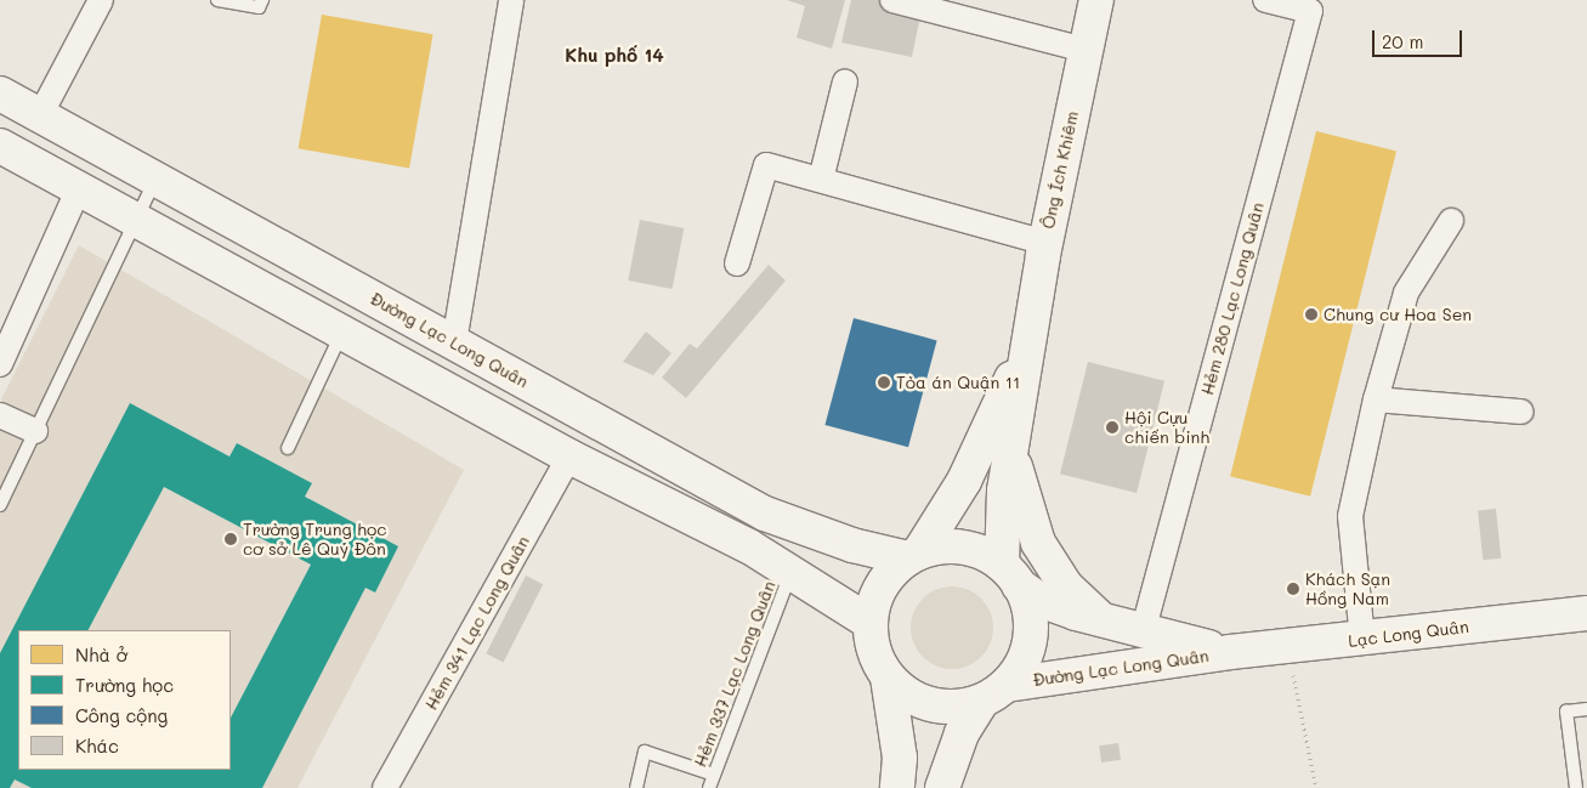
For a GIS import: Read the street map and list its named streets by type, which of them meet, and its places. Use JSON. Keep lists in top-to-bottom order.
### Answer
{
  "streets": {
    "main road": ["Ông Ích Khiêm", "Đường Lạc Long Quân", "Lạc Long Quân"],
    "street": ["Hẻm 280 Lạc Long Quân", "Hẻm 341 Lạc Long Quân"],
    "lane": ["Hẻm 337 Lạc Long Quân"]
  },
  "crossings": [
    ["Hẻm 280 Lạc Long Quân", "Đường Lạc Long Quân"],
    ["Đường Lạc Long Quân", "Lạc Long Quân"]
  ],
  "districts": ["Khu phố 14"],
  "places": [
    "Chung cư Hoa Sen",
    "Tòa án Quận 11",
    "Hội Cựu chiến binh",
    "Trường Trung học cơ sở Lê Quý Đôn",
    "Khách Sạn Hồng Nam"
  ],
  "legend": [
    "Nhà ở",
    "Trường học",
    "Công cộng",
    "Khác"
  ],
  "scale_bar": "20 m"
}
